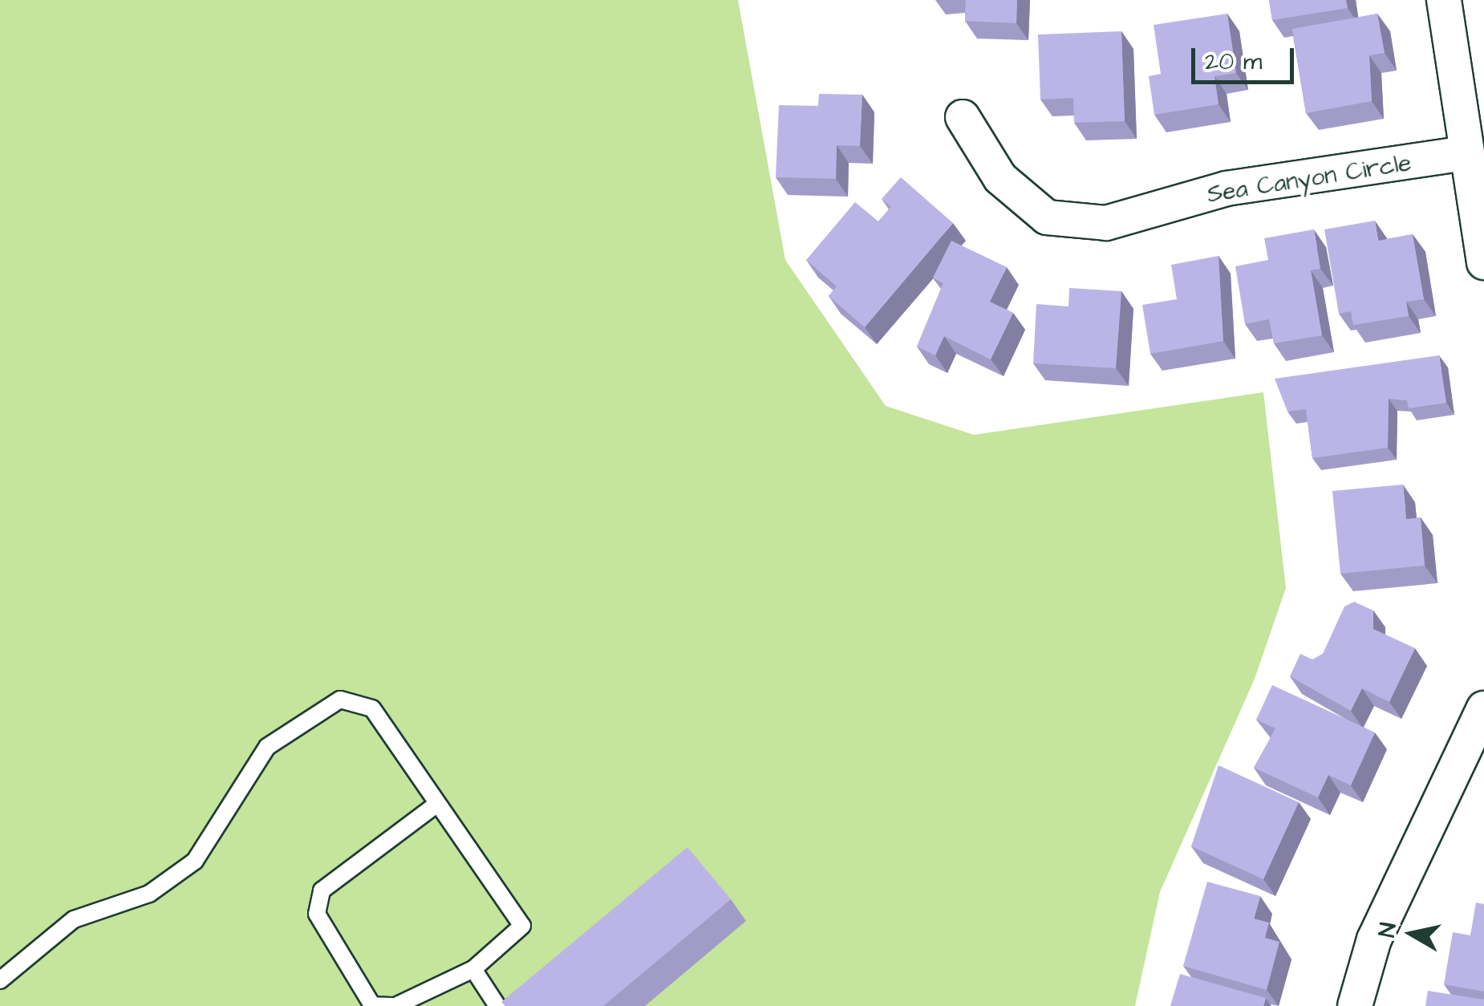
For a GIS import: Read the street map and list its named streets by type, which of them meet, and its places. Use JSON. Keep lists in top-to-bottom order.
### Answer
{
  "streets": {
    "street": ["Sea Canyon Circle"]
  },
  "scale_bar": "20 m",
  "north": "left"
}
